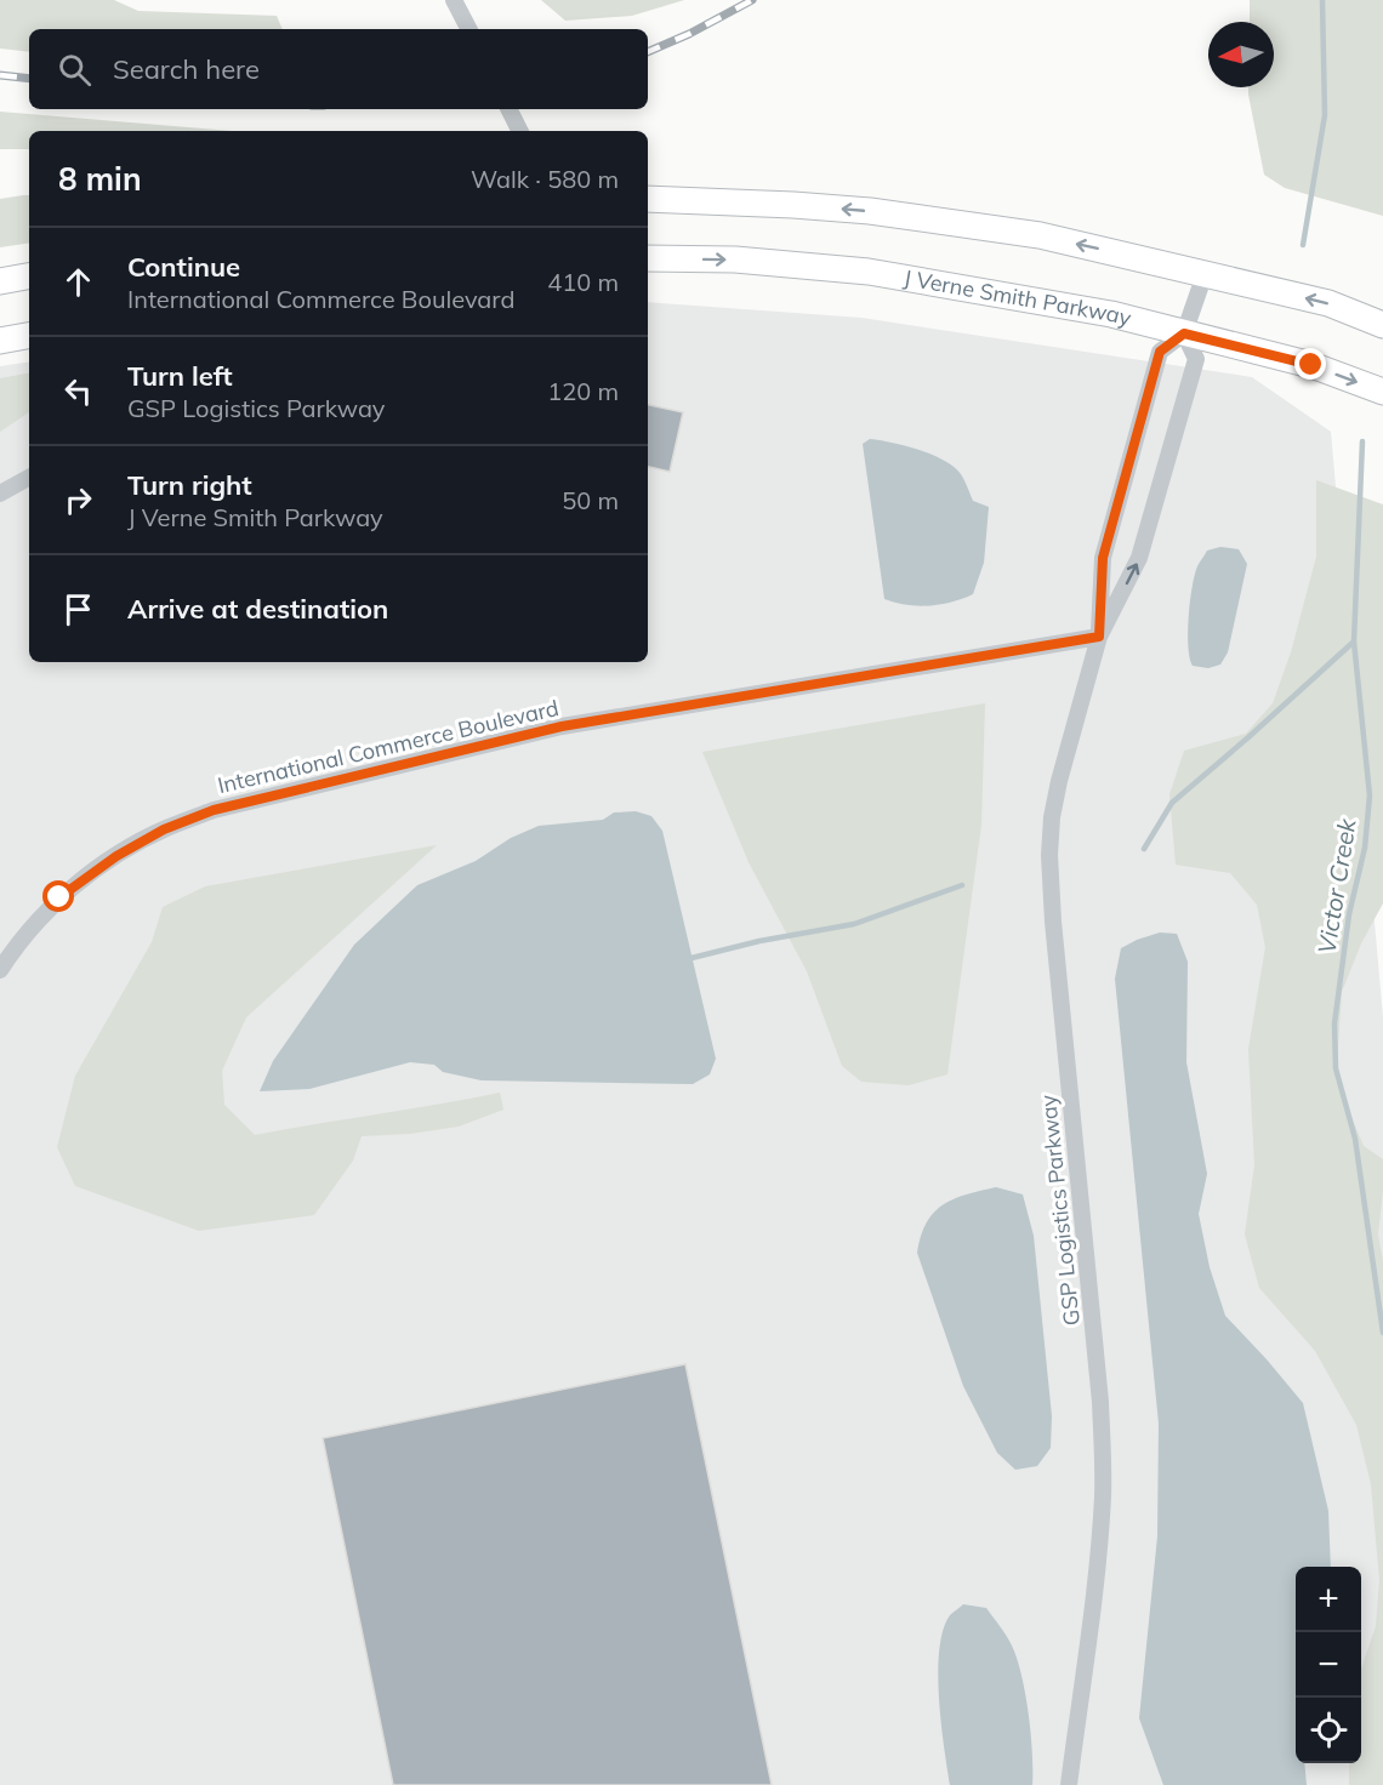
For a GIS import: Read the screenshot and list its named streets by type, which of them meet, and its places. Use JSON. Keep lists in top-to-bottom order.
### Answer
{
  "streets": {
    "main road": ["J Verne Smith Parkway"],
    "street": ["International Commerce Boulevard", "GSP Logistics Parkway"]
  },
  "crossings": [
    ["J Verne Smith Parkway", "GSP Logistics Parkway"],
    ["International Commerce Boulevard", "GSP Logistics Parkway"]
  ],
  "water": ["Victor Creek"],
  "north": "left",
  "page": {
    "search": "Search here",
    "heading": ["8 min", "Walk · 580 m"],
    "list": [
      ["Continue", "International Commerce Boulevard", "410 m"],
      ["Turn left", "GSP Logistics Parkway", "120 m"],
      ["Turn right", "J Verne Smith Parkway", "50 m"],
      "Arrive at destination"
    ],
    "map_buttons": ["+", "−"]
  }
}
